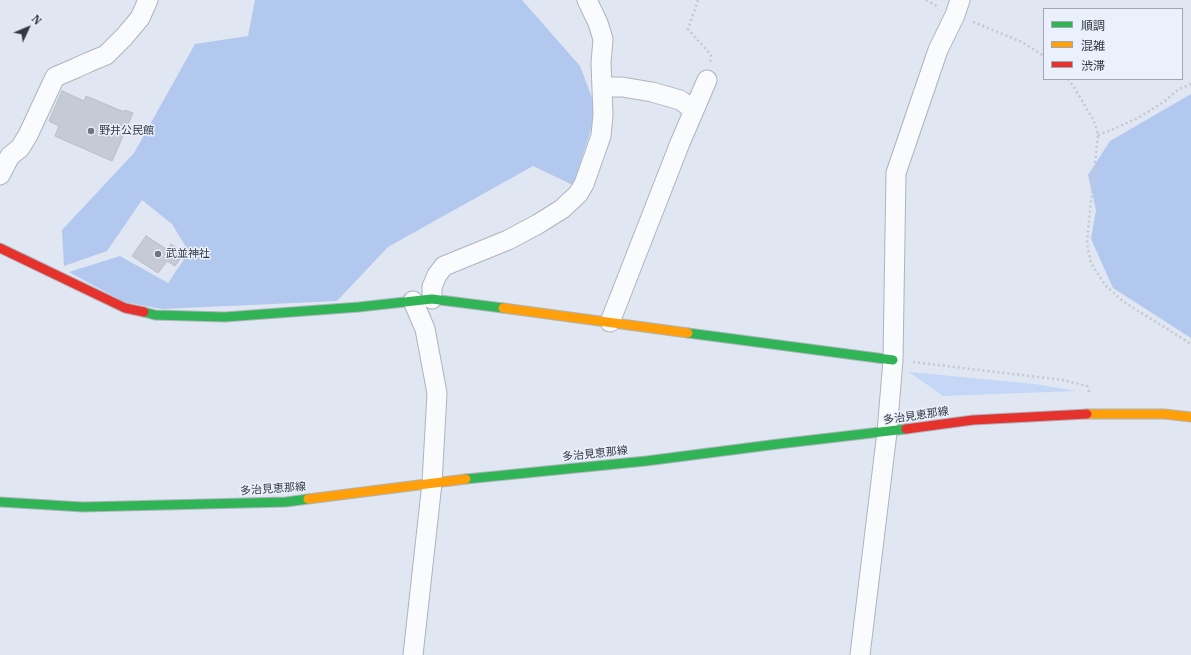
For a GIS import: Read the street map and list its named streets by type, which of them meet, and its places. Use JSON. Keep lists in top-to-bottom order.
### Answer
{
  "streets": {
    "main road": ["多治見恵那線"]
  },
  "places": ["野井公民館", "武並神社"],
  "legend": ["順調", "混雑", "渋滞"],
  "north": "top right"
}
